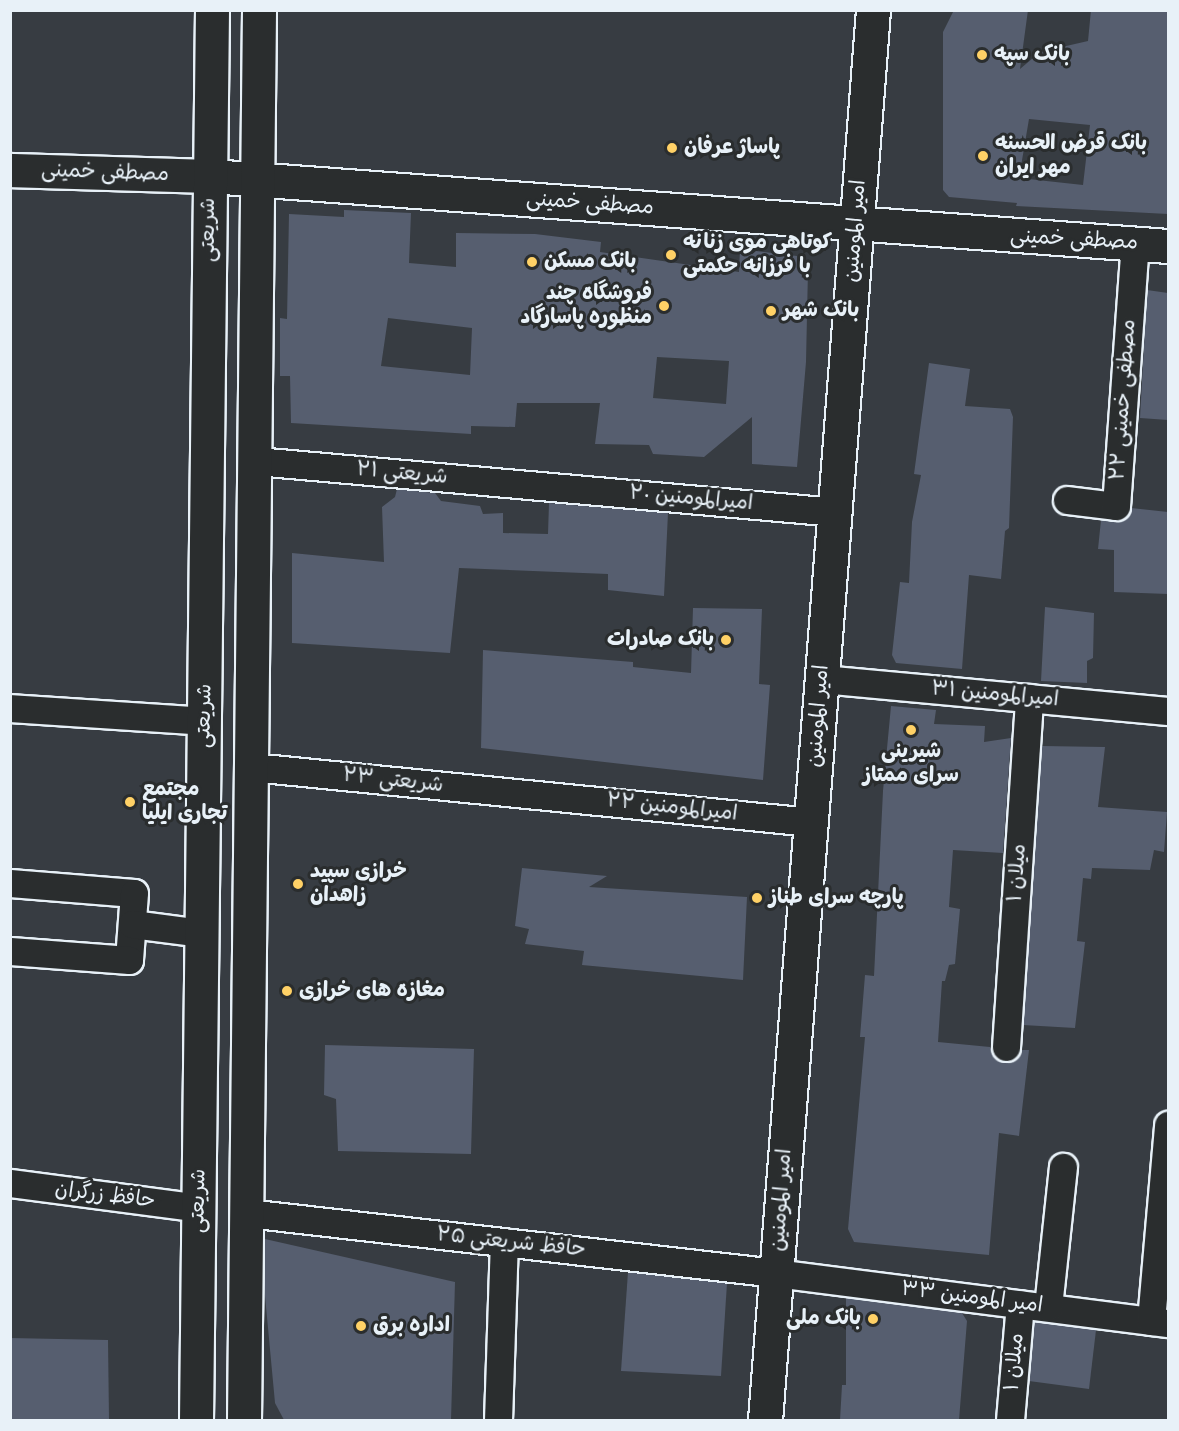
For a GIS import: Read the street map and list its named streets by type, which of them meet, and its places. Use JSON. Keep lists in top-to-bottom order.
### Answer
{
  "streets": {
    "main road": ["مصطفی خمینی", "شریعتی", "امیر المومنین"],
    "street": [
      "مصطفی خمینی ۲۲",
      "شریعتی ۲۱",
      "امیرالمومنین ۲۰",
      "امیرالمومنین ۳۱",
      "شریعتی ۲۳",
      "امیرالمومنین ۲۲",
      "میلان ۱",
      "حافظ زرگران",
      "حافظ شریعتی ۲۵",
      "امیر المومنین ۳۳"
    ]
  },
  "crossings": [
    ["مصطفی خمینی", "شریعتی"],
    ["مصطفی خمینی", "امیر المومنین"],
    ["مصطفی خمینی", "مصطفی خمینی ۲۲"],
    ["شریعتی", "حافظ زرگران"],
    ["امیر المومنین", "امیرالمومنین ۲۰"],
    ["امیر المومنین", "امیرالمومنین ۳۱"],
    ["امیر المومنین", "امیرالمومنین ۲۲"],
    ["امیر المومنین", "حافظ شریعتی ۲۵"],
    ["امیر المومنین", "امیر المومنین ۳۳"],
    ["شریعتی ۲۱", "امیرالمومنین ۲۰"],
    ["امیرالمومنین ۳۱", "میلان ۱"],
    ["شریعتی ۲۳", "امیرالمومنین ۲۲"],
    ["میلان ۱", "امیر المومنین ۳۳"],
    ["حافظ شریعتی ۲۵", "امیر المومنین ۳۳"]
  ],
  "places": [
    "بانک سپه",
    "پاساژ عرفان",
    "بانک قرض الحسنه مهر ایران",
    "کوتاهی موی زنانە با فرزانە حکمتی",
    "بانک مسکن",
    "فروشگاه چند منظوره پاسارگاد",
    "بانک شهر",
    "بانک صادرات",
    "شیرینی سرای ممتاز",
    "مجتمع تجاری ایلیا",
    "خرازی سپید زاهدان",
    "پارچه سرای طناز",
    "مغازه های خرازی",
    "بانک ملی",
    "اداره برق"
  ]
}
